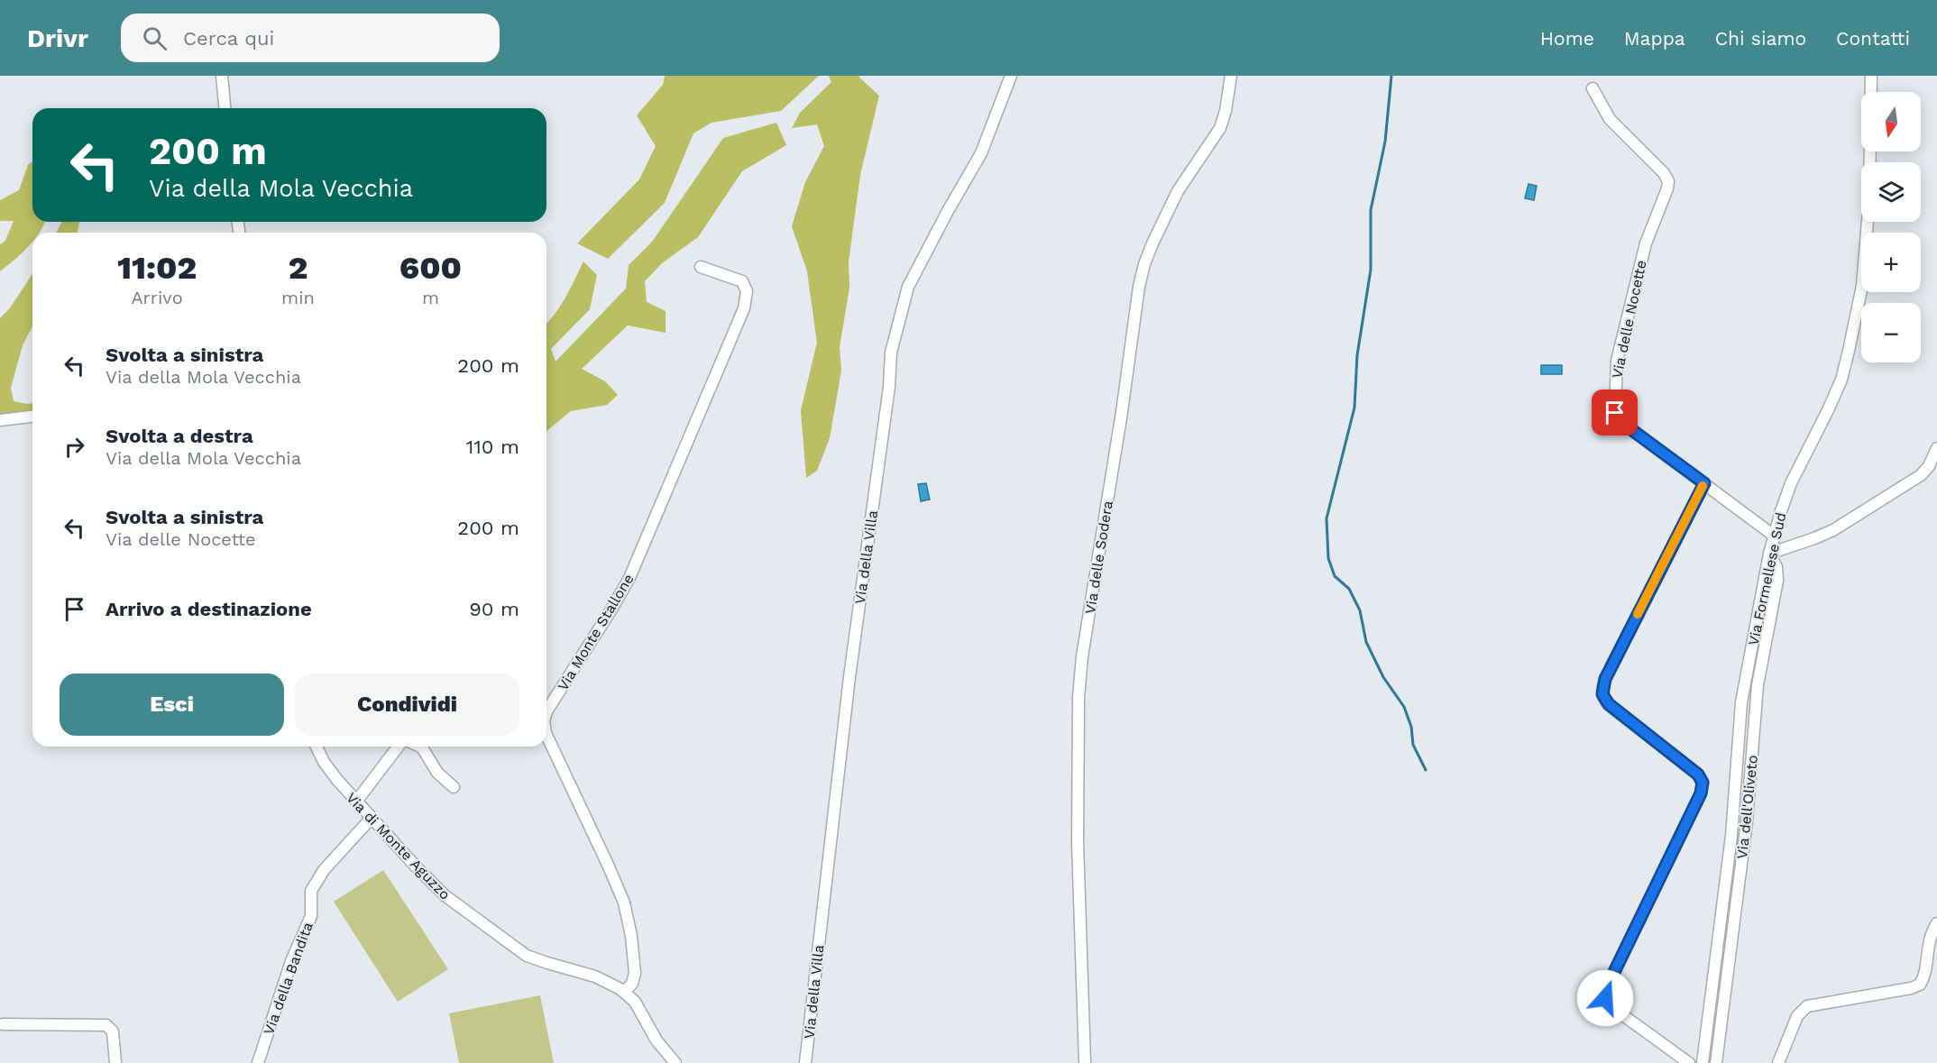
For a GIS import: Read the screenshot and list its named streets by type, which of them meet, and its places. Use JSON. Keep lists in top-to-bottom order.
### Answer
{
  "streets": {
    "street": [
      "Via delle Nocette",
      "Via della Villa",
      "Via delle Sodera",
      "Via Formellese Sud",
      "Via Monte Stallone",
      "Via dell'Oliveto",
      "Via di Monte Aguzzo",
      "Via della Bandita"
    ]
  },
  "crossings": [
    ["Via delle Nocette", "Via Formellese Sud"],
    ["Via Formellese Sud", "Via dell'Oliveto"],
    ["Via Monte Stallone", "Via di Monte Aguzzo"],
    ["Via di Monte Aguzzo", "Via della Bandita"]
  ],
  "north": "bottom",
  "page": {
    "header": "Drivr",
    "search": "Cerca qui",
    "nav": [
      "Home",
      "Mappa",
      "Chi siamo",
      "Contatti"
    ],
    "map_buttons": ["+", "−"],
    "turn": ["200 m", "Via della Mola Vecchia"],
    "eta": [
      "11:02",
      "Arrivo",
      "2",
      "min",
      "600",
      "m"
    ],
    "list": [
      {
        "name": "Svolta a sinistra",
        "note": "Via della Mola Vecchia",
        "value": "200 m"
      },
      {
        "name": "Svolta a destra",
        "note": "Via della Mola Vecchia",
        "value": "110 m"
      },
      {
        "name": "Svolta a sinistra",
        "note": "Via delle Nocette",
        "value": "200 m"
      },
      {
        "name": "Arrivo a destinazione",
        "value": "90 m"
      }
    ],
    "buttons": ["Esci", "Condividi"]
  }
}
